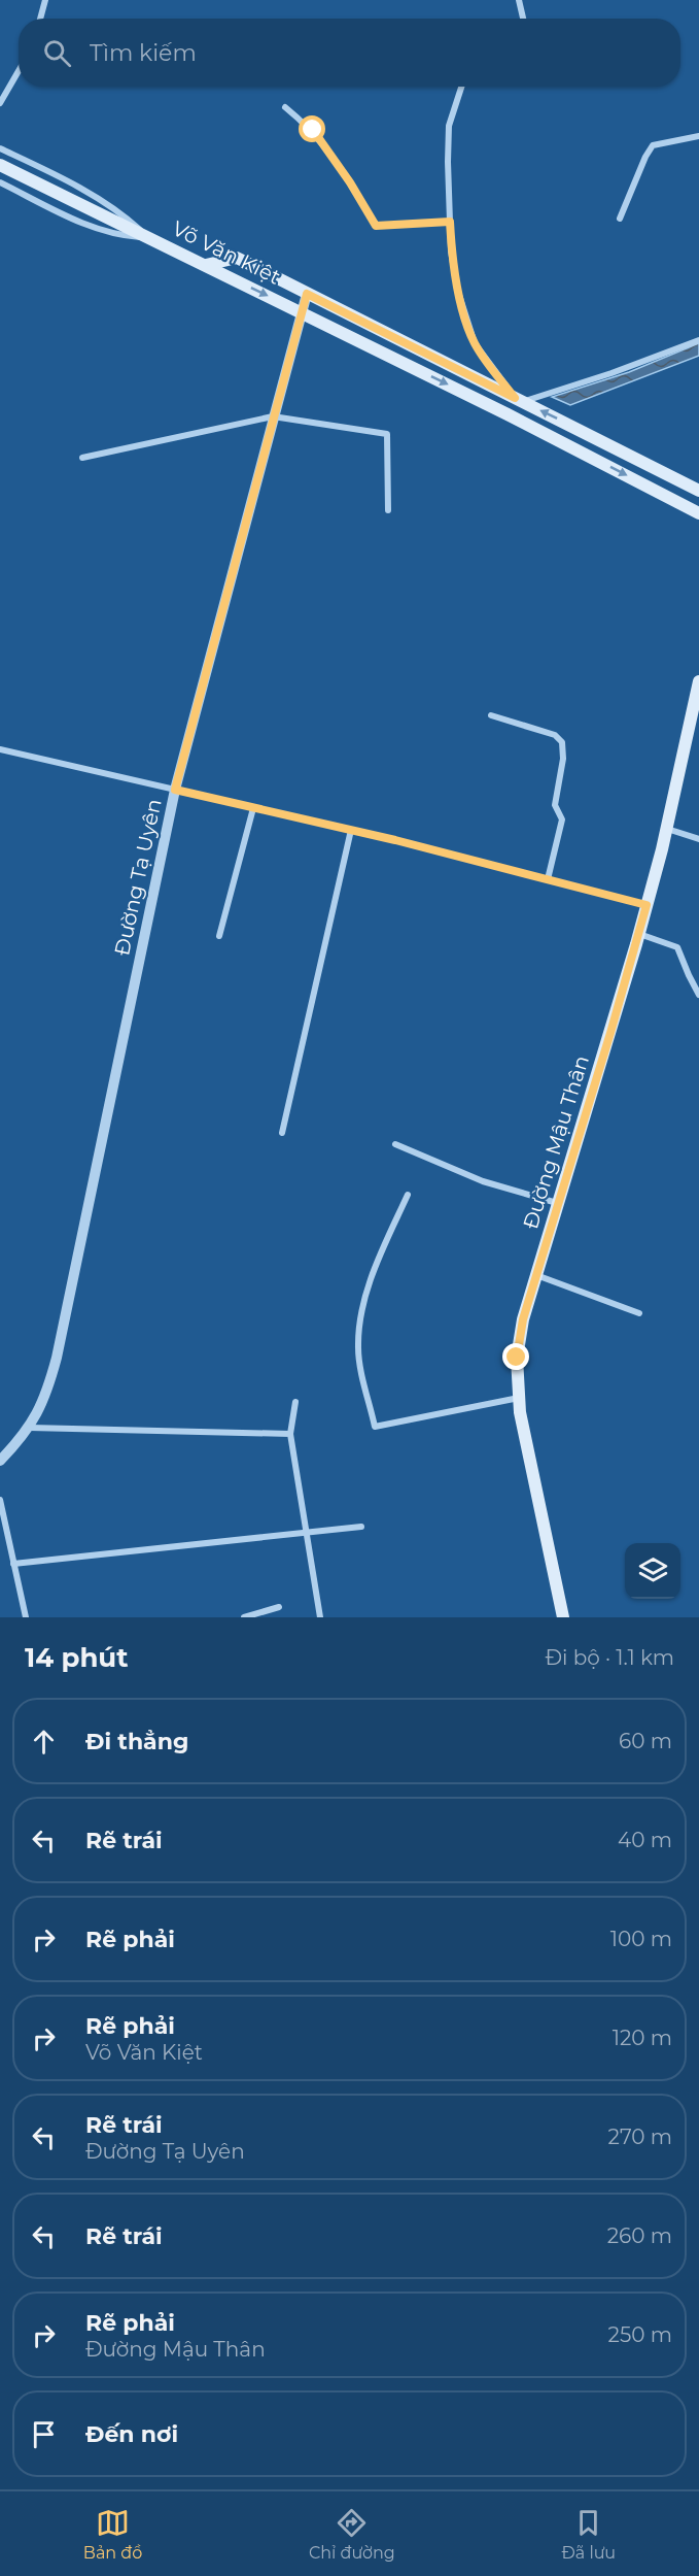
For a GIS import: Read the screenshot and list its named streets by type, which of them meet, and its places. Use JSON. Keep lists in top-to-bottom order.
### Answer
{
  "streets": {
    "main road": ["Võ Văn Kiệt", "Đường Mậu Thân"],
    "street": ["Đường Tạ Uyên"]
  },
  "crossings": [
    ["Võ Văn Kiệt", "Đường Tạ Uyên"]
  ],
  "page": {
    "search": "Tìm kiếm",
    "heading": ["14 phút", "Đi bộ · 1.1 km"],
    "list": [
      ["Đi thẳng", "60 m"],
      ["Rẽ trái", "40 m"],
      ["Rẽ phải", "100 m"],
      ["Rẽ phải", "Võ Văn Kiệt", "120 m"],
      ["Rẽ trái", "Đường Tạ Uyên", "270 m"],
      ["Rẽ trái", "260 m"],
      ["Rẽ phải", "Đường Mậu Thân", "250 m"],
      "Đến nơi"
    ],
    "nav": ["Bản đồ", "Chỉ đường", "Đã lưu"]
  }
}
